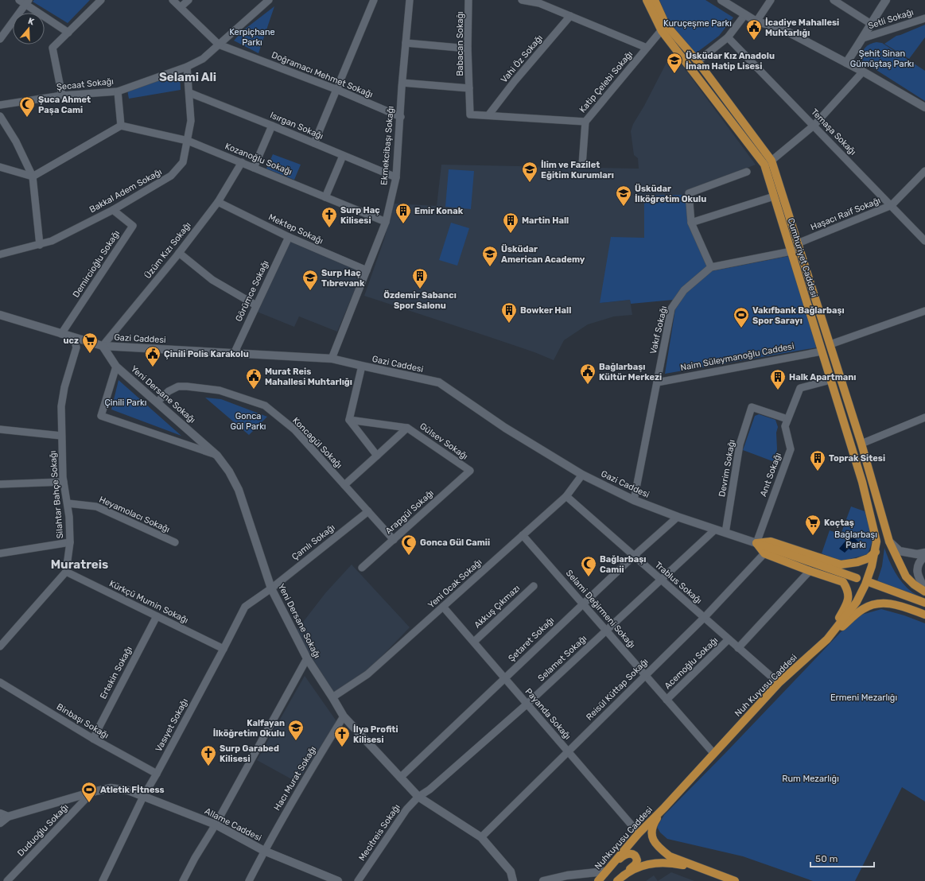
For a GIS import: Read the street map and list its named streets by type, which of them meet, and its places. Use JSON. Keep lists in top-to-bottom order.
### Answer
{
  "streets": {
    "main road": ["Cumhuriyet Caddesi", "Nuh Kuyusu Caddesi", "Nuhkuyusu Caddesi"],
    "street": [
      "Setli Sokağı",
      "Babacan Sokağı",
      "Vahi Öz Sokağı",
      "Doğramacı Mehmet Sokağı",
      "Katip Çelebi Sokağı",
      "Şecaat Sokağı",
      "Isırgan Sokağı",
      "Temaşa Sokağı",
      "Ekmekcibaşı Sokağı",
      "Kozanoğlu Sokağı",
      "Bakkal Adem Sokağı",
      "Haşacı Raif Sokağı",
      "Mektep Sokağı",
      "Üzüm Kızı Sokağı",
      "Demircioğlu Sokağı",
      "Görümce Sokağı",
      "Vakıf Sokağı",
      "Gazi Caddesi",
      "Naim Süleymanoğlu Caddesi",
      "Yeni Dersane Sokağı",
      "Gülsev Sokağı",
      "Koncagül Sokağı",
      "Devrim Sokağı",
      "Anıt Sokağı",
      "Silahtar Bahçe Sokağı",
      "Arapgül Sokağı",
      "Heyamolacı Sokağı",
      "Çamlı Sokağı",
      "Trablus Sokağı",
      "Yeni Ocak Sokağı",
      "Kürkçü Mumin Sokağı",
      "Akkuş Çıkmazı",
      "Selami Değirmeni Sokağı",
      "Şetaret Sokağı",
      "Selamet Sokağı",
      "Acemoğlu Sokağı",
      "Ertekin Sokağı",
      "Reisül Küttap Sokağı",
      "Payanda Sokağı",
      "Binbaşı Sokağı",
      "Vasıyet Sokağı",
      "Hacı Murat Sokağı",
      "Allame Caddesi",
      "Duduoğlu Sokağı",
      "Mecitreis Sokağı"
    ]
  },
  "crossings": [
    ["Babacan Sokağı", "Katip Çelebi Sokağı"],
    ["Babacan Sokağı", "Ekmekcibaşı Sokağı"],
    ["Vahi Öz Sokağı", "Katip Çelebi Sokağı"],
    ["Doğramacı Mehmet Sokağı", "Şecaat Sokağı"],
    ["Doğramacı Mehmet Sokağı", "Ekmekcibaşı Sokağı"],
    ["Katip Çelebi Sokağı", "Cumhuriyet Caddesi"],
    ["Şecaat Sokağı", "Bakkal Adem Sokağı"],
    ["Isırgan Sokağı", "Ekmekcibaşı Sokağı"],
    ["Isırgan Sokağı", "Bakkal Adem Sokağı"],
    ["Temaşa Sokağı", "Haşacı Raif Sokağı"],
    ["Ekmekcibaşı Sokağı", "Kozanoğlu Sokağı"],
    ["Ekmekcibaşı Sokağı", "Mektep Sokağı"],
    ["Ekmekcibaşı Sokağı", "Gazi Caddesi"],
    ["Kozanoğlu Sokağı", "Bakkal Adem Sokağı"],
    ["Kozanoğlu Sokağı", "Üzüm Kızı Sokağı"],
    ["Bakkal Adem Sokağı", "Demircioğlu Sokağı"],
    ["Haşacı Raif Sokağı", "Cumhuriyet Caddesi"],
    ["Haşacı Raif Sokağı", "Vakıf Sokağı"],
    ["Mektep Sokağı", "Üzüm Kızı Sokağı"],
    ["Mektep Sokağı", "Görümce Sokağı"],
    ["Üzüm Kızı Sokağı", "Gazi Caddesi"],
    ["Üzüm Kızı Sokağı", "Yeni Dersane Sokağı"],
    ["Cumhuriyet Caddesi", "Vakıf Sokağı"],
    ["Cumhuriyet Caddesi", "Naim Süleymanoğlu Caddesi"],
    ["Cumhuriyet Caddesi", "Anıt Sokağı"],
    ["Cumhuriyet Caddesi", "Nuh Kuyusu Caddesi"],
    ["Demircioğlu Sokağı", "Gazi Caddesi"],
    ["Görümce Sokağı", "Gazi Caddesi"],
    ["Vakıf Sokağı", "Gazi Caddesi"],
    ["Vakıf Sokağı", "Naim Süleymanoğlu Caddesi"],
    ["Gazi Caddesi", "Yeni Dersane Sokağı"],
    ["Gazi Caddesi", "Devrim Sokağı"],
    ["Gazi Caddesi", "Anıt Sokağı"],
    ["Gazi Caddesi", "Silahtar Bahçe Sokağı"],
    ["Gazi Caddesi", "Yeni Ocak Sokağı"],
    ["Gazi Caddesi", "Şetaret Sokağı"],
    ["Gazi Caddesi", "Selamet Sokağı"],
    ["Yeni Dersane Sokağı", "Koncagül Sokağı"],
    ["Yeni Dersane Sokağı", "Çamlı Sokağı"],
    ["Yeni Dersane Sokağı", "Yeni Ocak Sokağı"],
    ["Yeni Dersane Sokağı", "Şetaret Sokağı"],
    ["Yeni Dersane Sokağı", "Selamet Sokağı"],
    ["Yeni Dersane Sokağı", "Reisül Küttap Sokağı"],
    ["Yeni Dersane Sokağı", "Vasıyet Sokağı"],
    ["Yeni Dersane Sokağı", "Hacı Murat Sokağı"],
    ["Yeni Dersane Sokağı", "Mecitreis Sokağı"],
    ["Gülsev Sokağı", "Koncagül Sokağı"],
    ["Gülsev Sokağı", "Arapgül Sokağı"],
    ["Koncagül Sokağı", "Arapgül Sokağı"],
    ["Koncagül Sokağı", "Çamlı Sokağı"],
    ["Devrim Sokağı", "Anıt Sokağı"],
    ["Silahtar Bahçe Sokağı", "Heyamolacı Sokağı"],
    ["Silahtar Bahçe Sokağı", "Kürkçü Mumin Sokağı"],
    ["Çamlı Sokağı", "Vasıyet Sokağı"],
    ["Trablus Sokağı", "Yeni Ocak Sokağı"],
    ["Trablus Sokağı", "Şetaret Sokağı"],
    ["Trablus Sokağı", "Selamet Sokağı"],
    ["Trablus Sokağı", "Acemoğlu Sokağı"],
    ["Trablus Sokağı", "Nuh Kuyusu Caddesi"],
    ["Trablus Sokağı", "Reisül Küttap Sokağı"],
    ["Yeni Ocak Sokağı", "Selami Değirmeni Sokağı"],
    ["Yeni Ocak Sokağı", "Payanda Sokağı"],
    ["Kürkçü Mumin Sokağı", "Ertekin Sokağı"],
    ["Kürkçü Mumin Sokağı", "Vasıyet Sokağı"],
    ["Akkuş Çıkmazı", "Payanda Sokağı"],
    ["Selami Değirmeni Sokağı", "Şetaret Sokağı"],
    ["Selami Değirmeni Sokağı", "Selamet Sokağı"],
    ["Selami Değirmeni Sokağı", "Acemoğlu Sokağı"],
    ["Selami Değirmeni Sokağı", "Nuh Kuyusu Caddesi"],
    ["Selami Değirmeni Sokağı", "Reisül Küttap Sokağı"],
    ["Şetaret Sokağı", "Payanda Sokağı"],
    ["Selamet Sokağı", "Payanda Sokağı"],
    ["Selamet Sokağı", "Mecitreis Sokağı"],
    ["Ertekin Sokağı", "Binbaşı Sokağı"],
    ["Nuh Kuyusu Caddesi", "Nuhkuyusu Caddesi"],
    ["Reisül Küttap Sokağı", "Payanda Sokağı"],
    ["Payanda Sokağı", "Nuhkuyusu Caddesi"],
    ["Binbaşı Sokağı", "Vasıyet Sokağı"],
    ["Vasıyet Sokağı", "Allame Caddesi"],
    ["Hacı Murat Sokağı", "Allame Caddesi"],
    ["Allame Caddesi", "Duduoğlu Sokağı"]
  ],
  "districts": ["Selami Ali", "Muratreis"],
  "parks": [
    "Kuruçeşme Parkı",
    "Kerpiçhane Parkı",
    "Şehit Sinan Gümüştaş Parkı",
    "Çinili Parkı",
    "Gonca Gül Parkı",
    "Bağlarbaşı Parkı",
    "Ermeni Mezarlığı",
    "Rum Mezarlığı"
  ],
  "places": {
    "public building": [
      "İcadiye Mahallesi Muhtarlığı",
      "Çinili Polis Karakolu",
      "Bağlarbaşı Kültür Merkezi",
      "Murat Reis Mahallesi Muhtarlığı"
    ],
    "school or university": [
      "Üsküdar Kız Anadolu İmam Hatip Lisesi",
      "İlim ve Fazilet Eğitim Kurumları",
      "Üsküdar İlköğretim Okulu",
      "Üsküdar American Academy",
      "Surp Haç Tıbrevank",
      "Kalfayan İlköğretim Okulu"
    ],
    "mosque": ["Şuca Ahmet Paşa Cami", "Gonca Gül Camii", "Bağlarbaşı Camii"],
    "building": [
      "Emir Konak",
      "Martin Hall",
      "Özdemir Sabancı Spor Salonu",
      "Bowker Hall",
      "Halk Apartmanı",
      "Toprak Sitesi"
    ],
    "church": ["Surp Haç Kilisesi", "İlya Profiti Kilisesi", "Surp Garabed Kilisesi"],
    "sports": ["Vakıfbank Bağlarbaşı Spor Sarayı", "Atletik Fİtness"],
    "supermarket": ["ucz", "Koçtaş"]
  },
  "scale_bar": "50 m",
  "north": "top"
}
